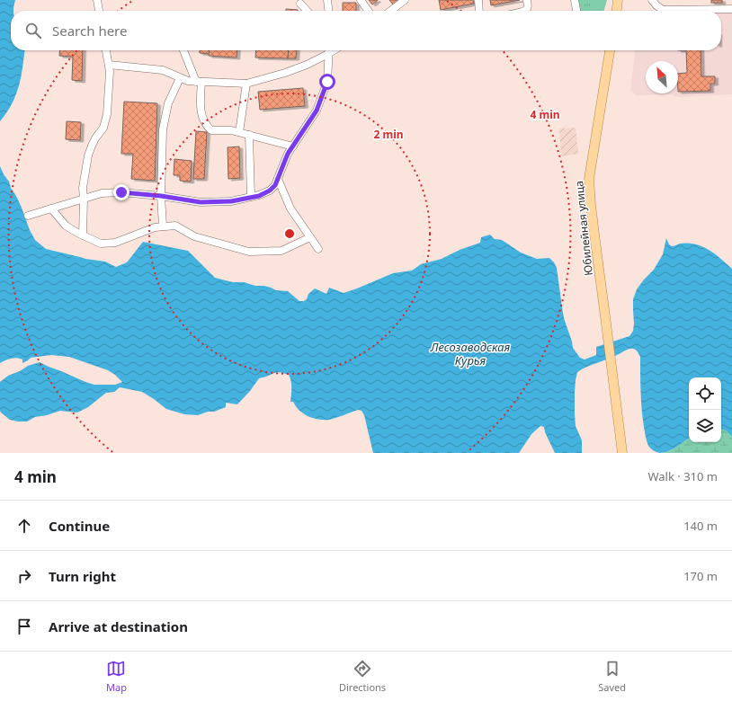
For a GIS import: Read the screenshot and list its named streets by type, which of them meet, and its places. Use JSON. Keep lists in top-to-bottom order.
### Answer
{
  "streets": {
    "main road": ["Юбилейная улица"]
  },
  "water": ["Лесозаводская Курья"],
  "north": "top left",
  "page": {
    "search": "Search here",
    "heading": ["4 min", "Walk · 310 m"],
    "list": [
      ["Continue", "140 m"],
      ["Turn right", "170 m"],
      "Arrive at destination"
    ],
    "nav": ["Map", "Directions", "Saved"]
  },
  "rings": ["4 min", "2 min"]
}
